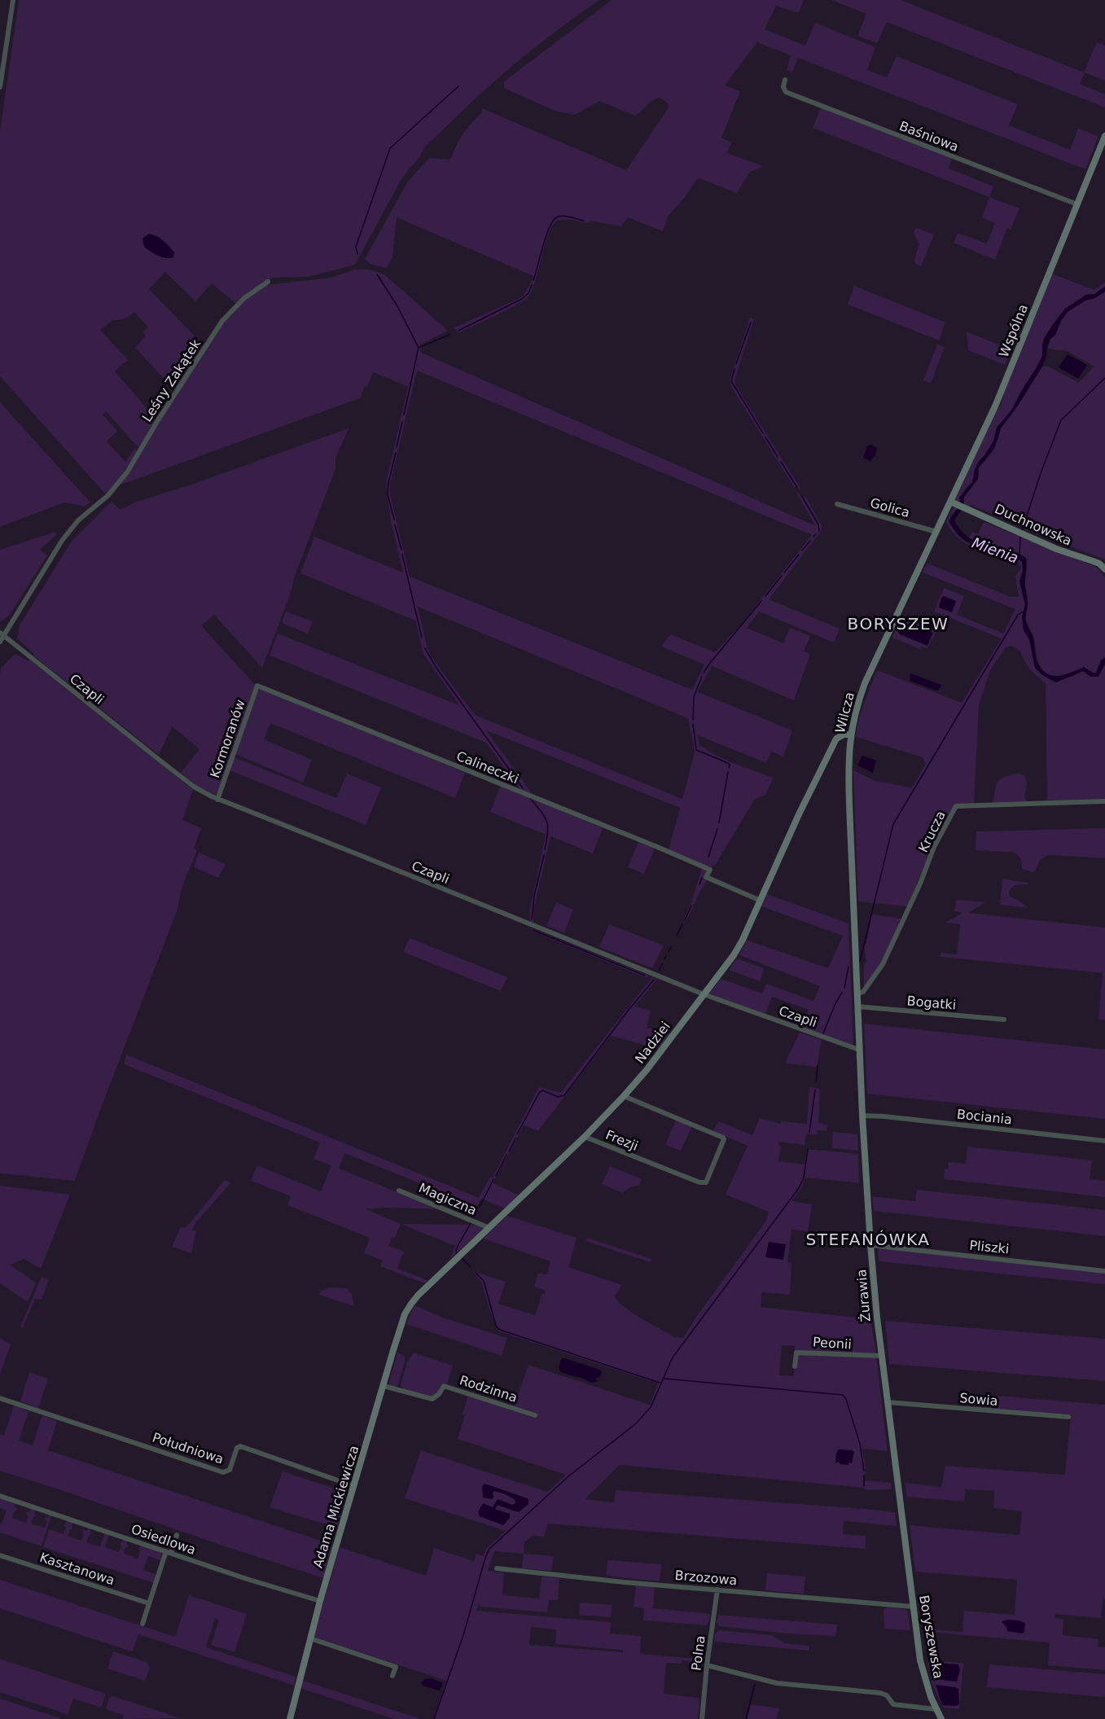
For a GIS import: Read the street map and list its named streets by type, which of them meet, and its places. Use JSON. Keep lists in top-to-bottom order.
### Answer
{
  "streets": {
    "main road": [
      "Wspólna",
      "Duchnowska",
      "Wilcza",
      "Nadziei",
      "Żurawia",
      "Adama Mickiewicza",
      "Boryszewska"
    ],
    "street": [
      "Baśniowa",
      "Leśny Zakątek",
      "Golica",
      "Czapli",
      "Kormoranów",
      "Calineczki",
      "Krucza",
      "Bogatki",
      "Bociania",
      "Frezji",
      "Magiczna",
      "Pliszki",
      "Peonii",
      "Rodzinna",
      "Sowia",
      "Południowa",
      "Osiedlowa",
      "Kasztanowa",
      "Brzozowa",
      "Polna"
    ]
  },
  "crossings": [
    ["Baśniowa", "Wspólna"],
    ["Wspólna", "Golica"],
    ["Wspólna", "Duchnowska"],
    ["Wspólna", "Wilcza"],
    ["Leśny Zakątek", "Czapli"],
    ["Golica", "Wilcza"],
    ["Czapli", "Kormoranów"],
    ["Czapli", "Nadziei"],
    ["Czapli", "Żurawia"],
    ["Wilcza", "Nadziei"],
    ["Wilcza", "Żurawia"],
    ["Kormoranów", "Calineczki"],
    ["Calineczki", "Nadziei"],
    ["Krucza", "Żurawia"],
    ["Bogatki", "Żurawia"],
    ["Nadziei", "Frezji"],
    ["Nadziei", "Magiczna"],
    ["Nadziei", "Adama Mickiewicza"],
    ["Bociania", "Żurawia"],
    ["Pliszki", "Żurawia"],
    ["Żurawia", "Peonii"],
    ["Żurawia", "Sowia"],
    ["Żurawia", "Boryszewska"],
    ["Rodzinna", "Adama Mickiewicza"],
    ["Południowa", "Adama Mickiewicza"],
    ["Adama Mickiewicza", "Osiedlowa"],
    ["Brzozowa", "Boryszewska"],
    ["Brzozowa", "Polna"]
  ],
  "districts": ["BORYSZEW", "STEFANÓWKA"],
  "water": ["Mienia"]
}
